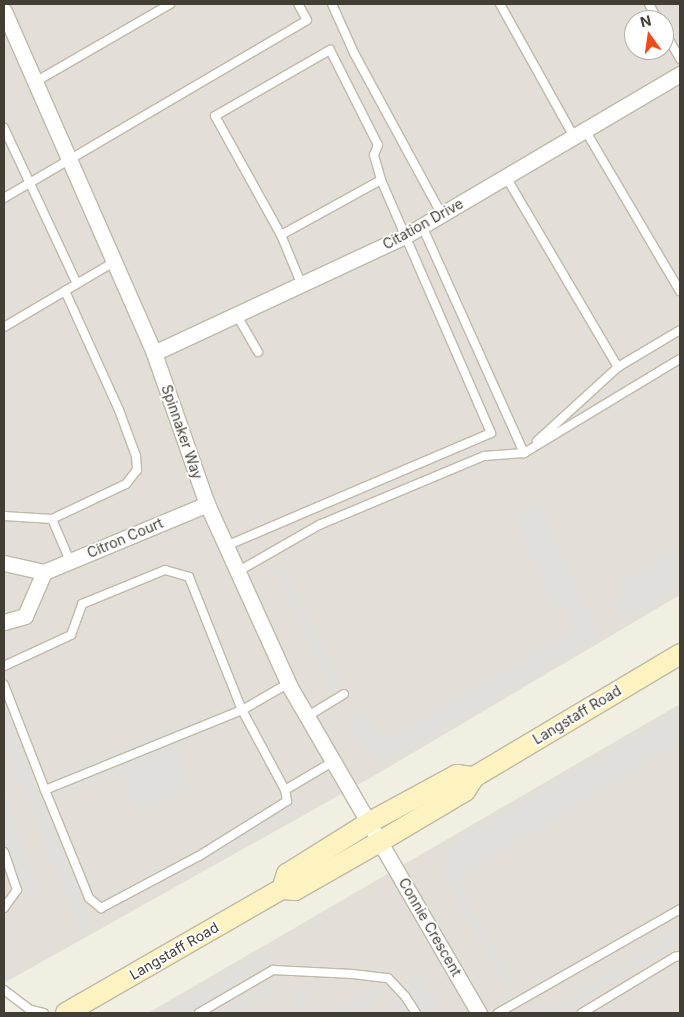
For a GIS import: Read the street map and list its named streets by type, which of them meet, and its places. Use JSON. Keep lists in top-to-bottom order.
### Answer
{
  "streets": {
    "main road": ["Langstaff Road"],
    "street": [
      "Citation Drive",
      "Spinnaker Way",
      "Citron Court",
      "Connie Crescent"
    ]
  },
  "crossings": [
    ["Citation Drive", "Spinnaker Way"],
    ["Spinnaker Way", "Citron Court"],
    ["Spinnaker Way", "Langstaff Road"],
    ["Spinnaker Way", "Connie Crescent"],
    ["Langstaff Road", "Connie Crescent"]
  ],
  "north": "top"
}
